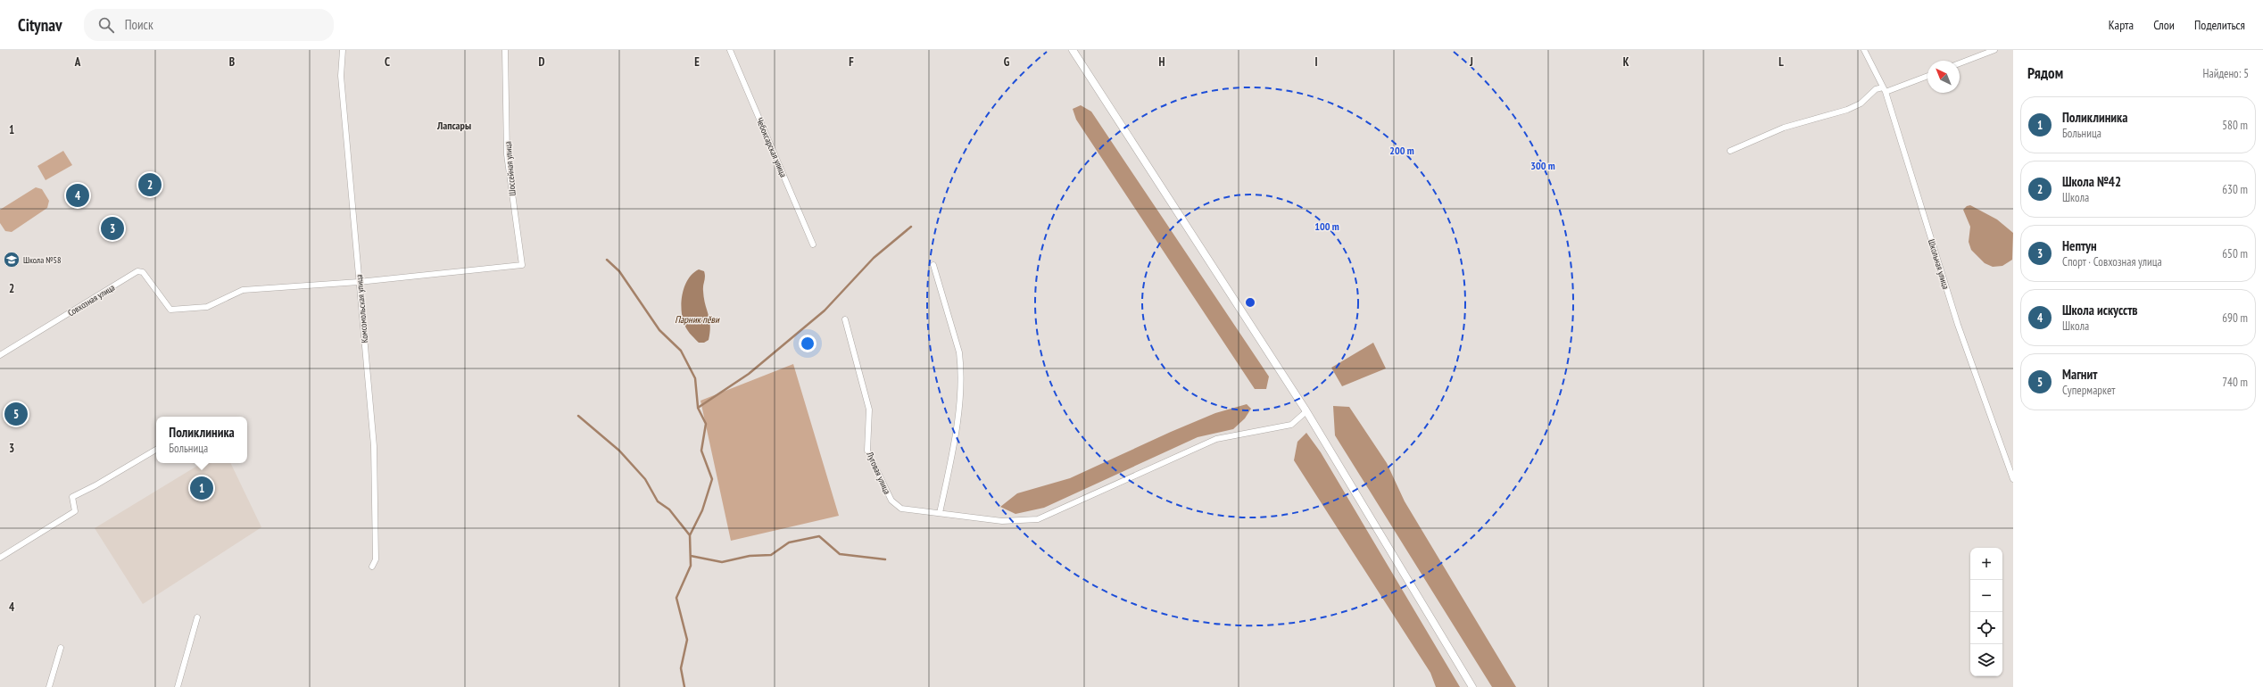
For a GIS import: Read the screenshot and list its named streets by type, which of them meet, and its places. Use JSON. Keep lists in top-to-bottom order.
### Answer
{
  "streets": {
    "street": [
      "Чебоксарская улица",
      "Шоссейная улица",
      "Школьная улица",
      "Совхозная улица",
      "Комсомольская улица",
      "Луговая улица"
    ]
  },
  "crossings": [
    ["Шоссейная улица", "Совхозная улица"],
    ["Шоссейная улица", "Комсомольская улица"],
    ["Совхозная улица", "Комсомольская улица"]
  ],
  "districts": ["Лапсары"],
  "water": ["Парник пӗви"],
  "places": {
    "school or university": ["Школа №58"]
  },
  "north": "top left",
  "page": {
    "header": "Citynav",
    "search": "Поиск",
    "nav": ["Карта", "Слои", "Поделиться"],
    "heading": ["Рядом", "Найдено: 5"],
    "list": [
      {
        "mark": "1",
        "name": "Поликлиника",
        "note": "Больница",
        "value": "580 m"
      },
      {
        "mark": "2",
        "name": "Школа №42",
        "note": "Школа",
        "value": "630 m"
      },
      {
        "mark": "3",
        "name": "Нептун",
        "note": "Спорт · Совхозная улица",
        "value": "650 m"
      },
      {
        "mark": "4",
        "name": "Школа искусств",
        "note": "Школа",
        "value": "690 m"
      },
      {
        "mark": "5",
        "name": "Магнит",
        "note": "Супермаркет",
        "value": "740 m"
      }
    ],
    "pins": [
      "2",
      "4",
      "3",
      "5",
      "1"
    ],
    "popup": ["Поликлиника", "Больница"],
    "map_buttons": ["+", "−"]
  },
  "grid": {
    "columns": [
      "A",
      "B",
      "C",
      "D",
      "E",
      "F",
      "G",
      "H",
      "I",
      "J",
      "K",
      "L"
    ],
    "rows": [
      "1",
      "2",
      "3",
      "4"
    ]
  },
  "rings": ["200 m", "300 m", "100 m"]
}
